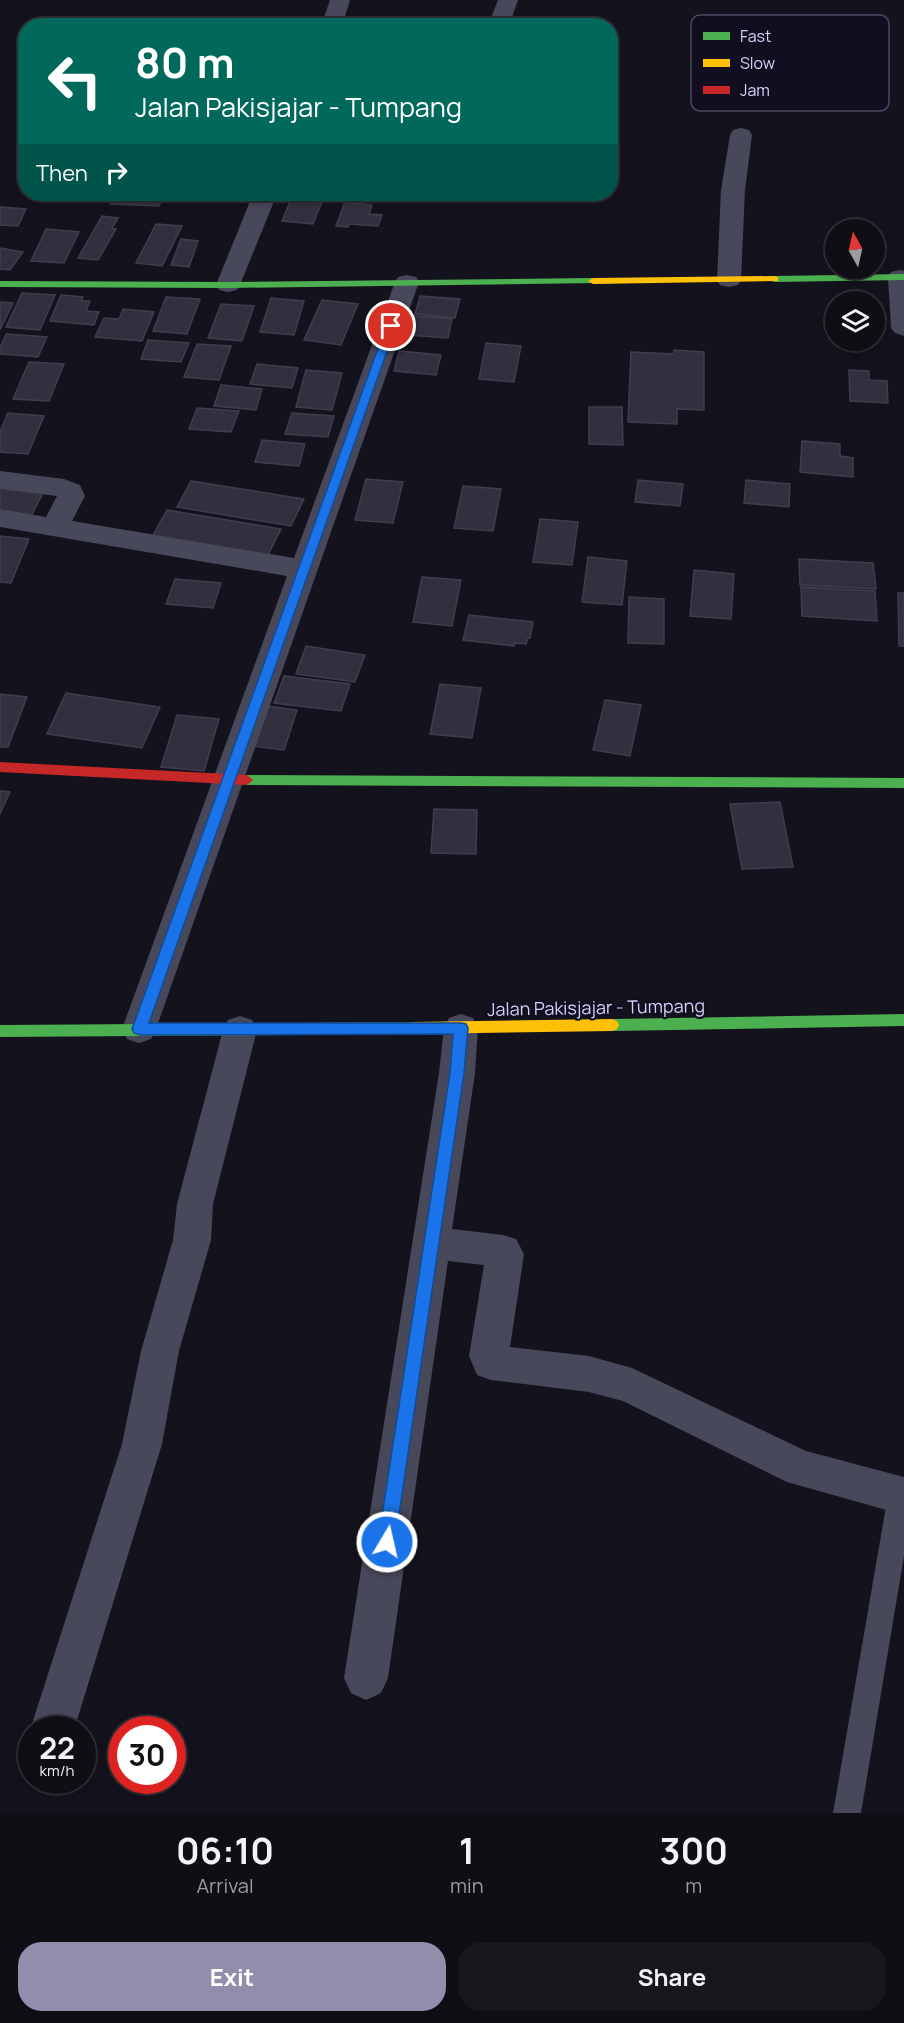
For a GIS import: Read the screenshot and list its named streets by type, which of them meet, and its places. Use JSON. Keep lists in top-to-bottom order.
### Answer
{
  "streets": {
    "street": ["Jalan Pakisjajar - Tumpang"]
  },
  "legend": ["Fast", "Slow", "Jam"],
  "north": "top",
  "page": {
    "turn": ["80 m", "Jalan Pakisjajar - Tumpang"],
    "then": "Then",
    "speed": "22 km/h",
    "limit": "30",
    "eta": [
      "06:10",
      "Arrival",
      "1",
      "min",
      "300",
      "m"
    ],
    "buttons": ["Exit", "Share"]
  }
}
